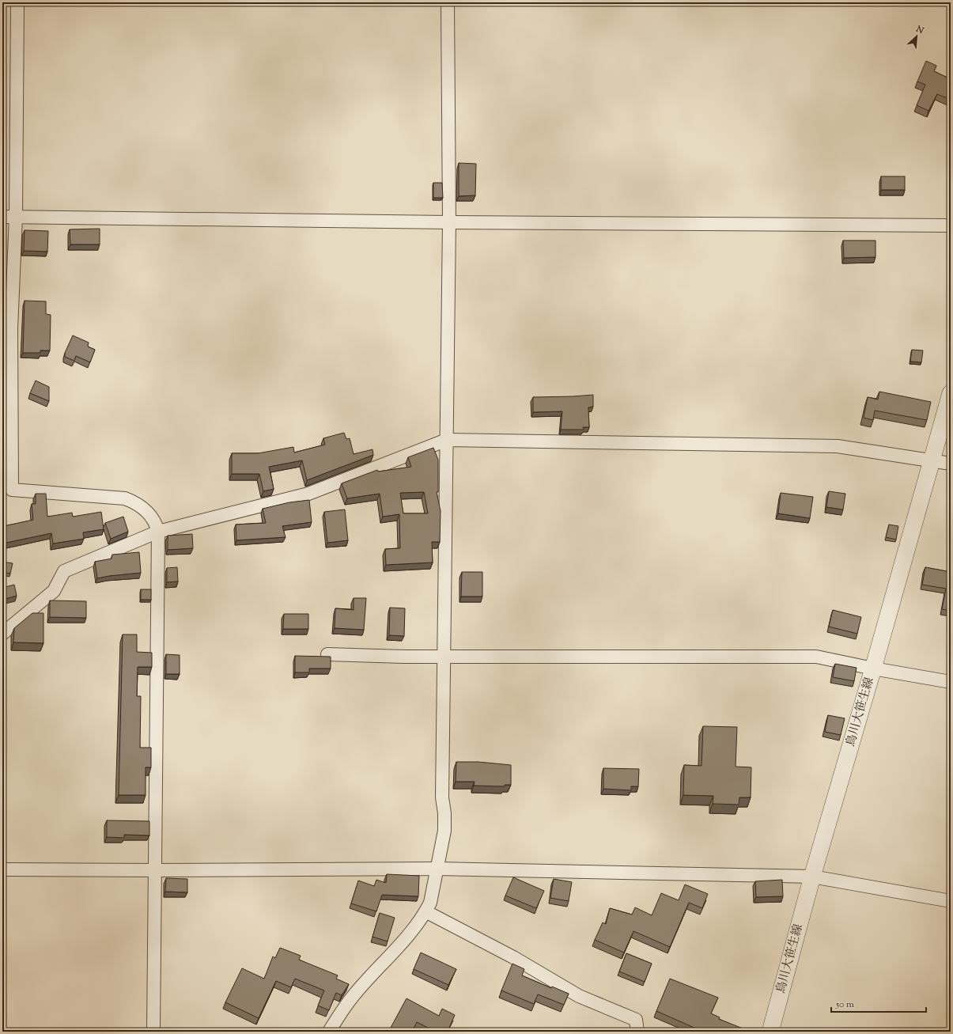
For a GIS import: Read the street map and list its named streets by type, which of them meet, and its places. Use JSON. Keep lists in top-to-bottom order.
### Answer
{
  "streets": {
    "street": ["鳥川大笹生線"]
  },
  "scale_bar": "50 m",
  "north": "top right"
}
